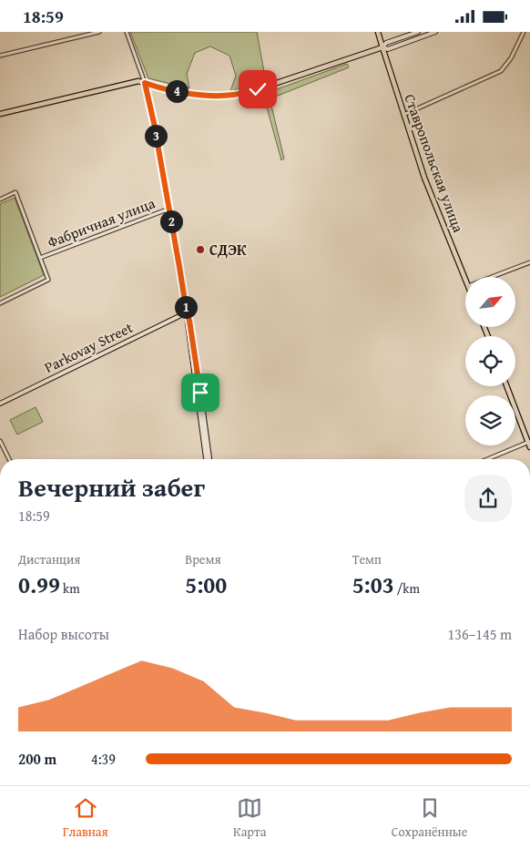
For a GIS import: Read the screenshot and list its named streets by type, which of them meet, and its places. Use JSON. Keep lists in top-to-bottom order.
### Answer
{
  "streets": {
    "main road": ["Ставропольская улица", "Parkovay Street"],
    "street": ["Фабричная улица"]
  },
  "places": ["СДЭК"],
  "north": "top right",
  "page": {
    "status": "18:59",
    "pins": [
      "4",
      "3",
      "2",
      "1"
    ],
    "heading": ["Вечерний забег", "18:59"],
    "stats": [
      ["Дистанция", "0.99 km"],
      ["Время", "5:00"],
      ["Темп", "5:03 /km"]
    ],
    "chart": ["Набор высоты", "136–145 m"],
    "list": [
      {
        "name": "200 m",
        "note": "4:39"
      }
    ],
    "tabs": ["Главная", "Карта", "Сохранённые"]
  }
}
